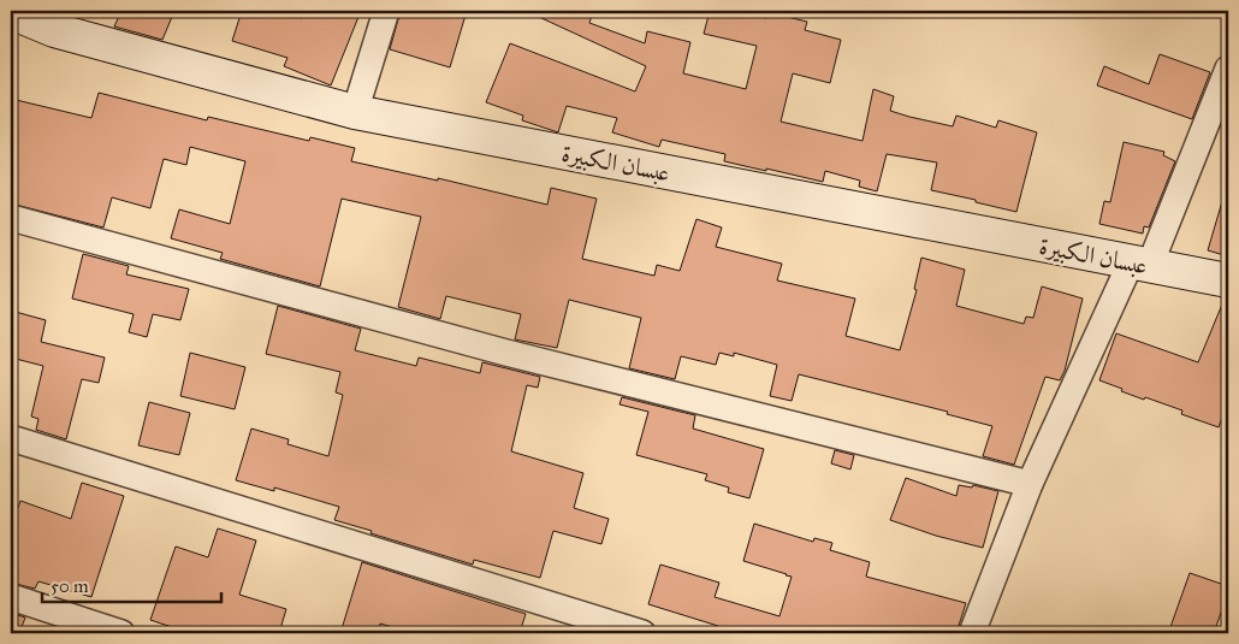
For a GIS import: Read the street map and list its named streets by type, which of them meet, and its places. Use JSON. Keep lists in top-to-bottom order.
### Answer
{
  "streets": {
    "main road": ["عبسان الكبيرة"]
  },
  "scale_bar": "50 m"
}
